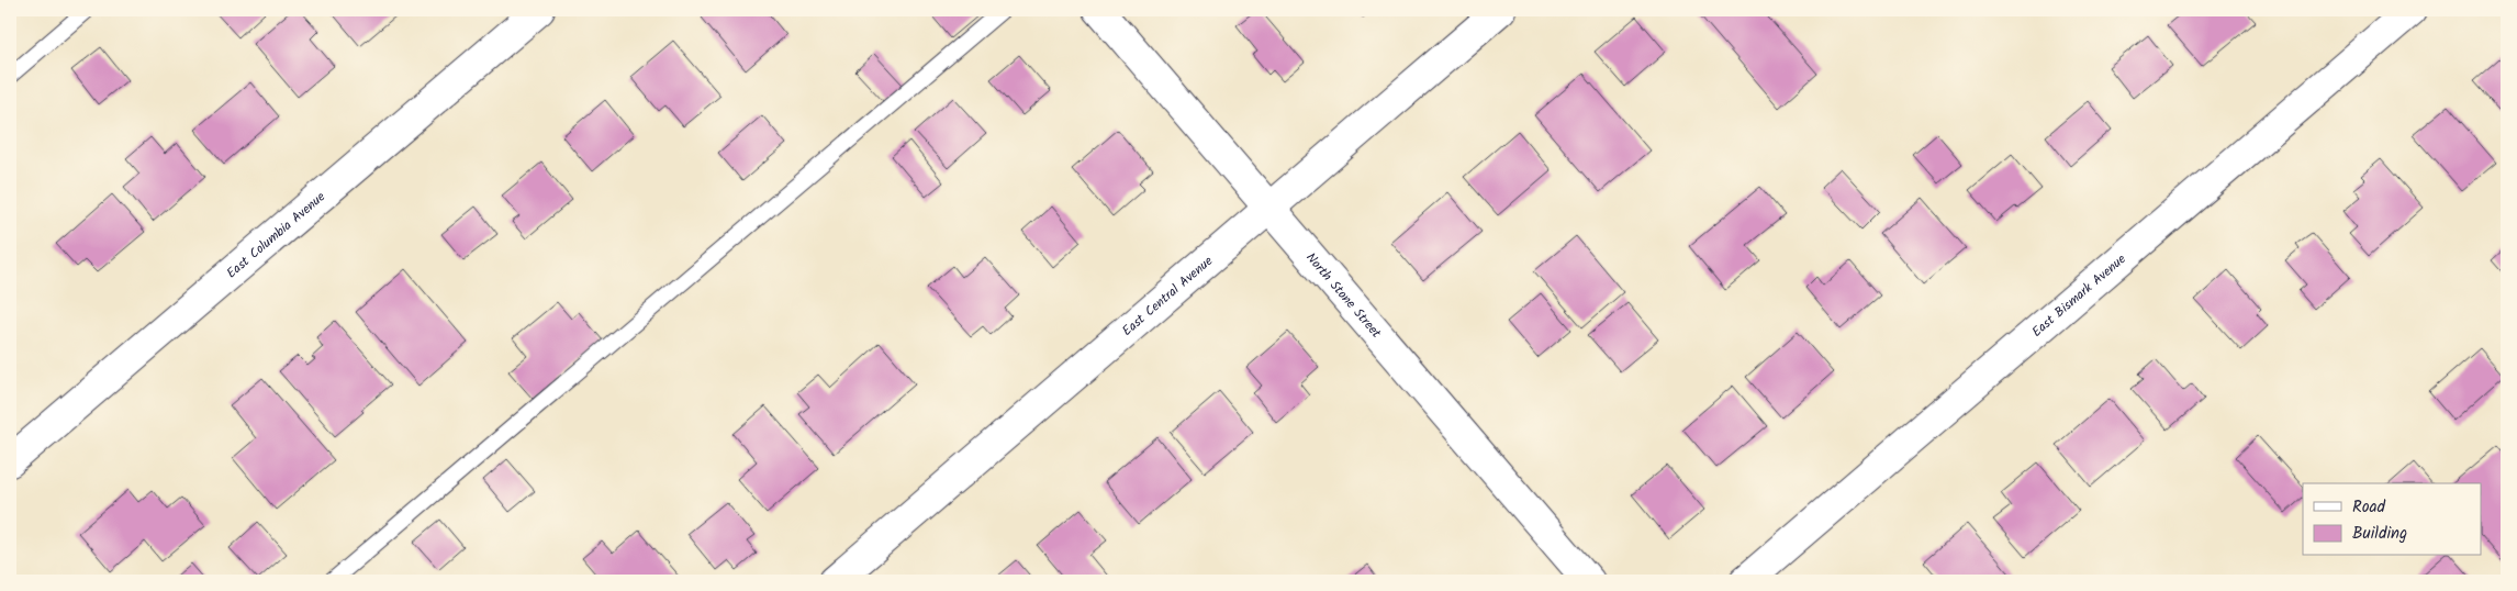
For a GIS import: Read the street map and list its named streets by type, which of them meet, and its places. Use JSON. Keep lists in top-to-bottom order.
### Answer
{
  "streets": {
    "street": [
      "East Columbia Avenue",
      "East Central Avenue",
      "North Stone Street",
      "East Bismark Avenue"
    ]
  },
  "crossings": [
    ["East Central Avenue", "North Stone Street"]
  ],
  "legend": ["Road", "Building"]
}
